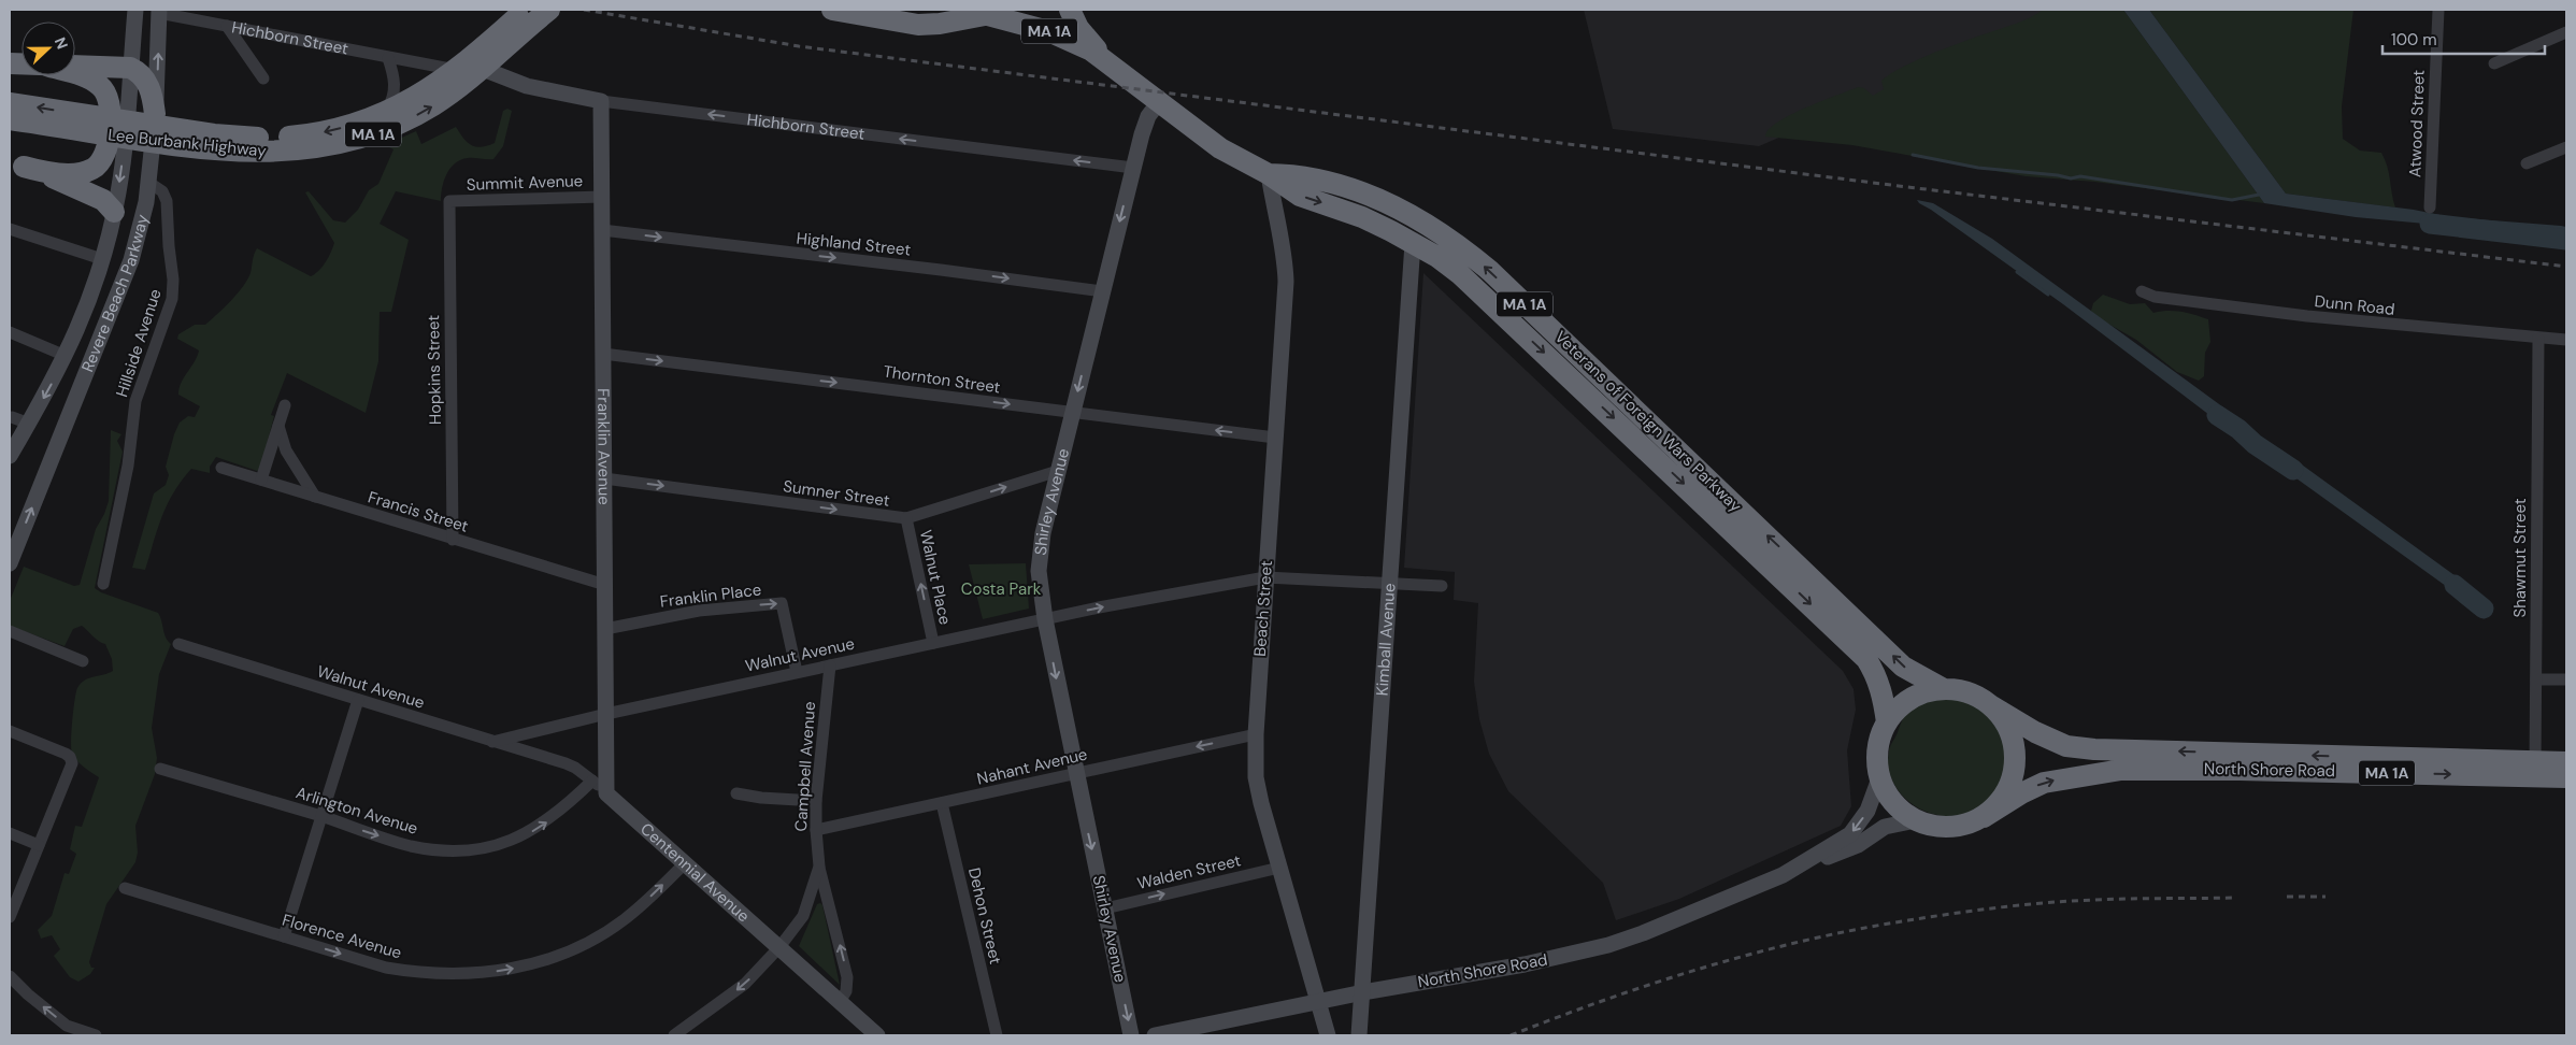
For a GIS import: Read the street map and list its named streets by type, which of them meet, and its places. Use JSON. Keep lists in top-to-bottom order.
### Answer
{
  "streets": {
    "highway": [
      "MA 1A",
      "Lee Burbank Highway",
      "Veterans of Foreign Wars Parkway",
      "North Shore Road"
    ],
    "street": [
      "Hichborn Street",
      "Atwood Street",
      "Summit Avenue",
      "Highland Street",
      "Revere Beach Parkway",
      "Dunn Road",
      "Hillside Avenue",
      "Hopkins Street",
      "Thornton Street",
      "Franklin Avenue",
      "Sumner Street",
      "Shirley Avenue",
      "Francis Street",
      "Shawmut Street",
      "Walnut Place",
      "Franklin Place",
      "Beach Street",
      "Kimball Avenue",
      "Walnut Avenue",
      "Campbell Avenue",
      "Nahant Avenue",
      "Arlington Avenue",
      "Centennial Avenue",
      "Walden Street",
      "Dehon Street",
      "Florence Avenue"
    ]
  },
  "crossings": [
    ["MA 1A", "Veterans of Foreign Wars Parkway"],
    ["MA 1A", "North Shore Road"],
    ["Hichborn Street", "Lee Burbank Highway"],
    ["Hichborn Street", "Revere Beach Parkway"],
    ["Hichborn Street", "Franklin Avenue"],
    ["Hichborn Street", "Shirley Avenue"],
    ["Summit Avenue", "Hopkins Street"],
    ["Summit Avenue", "Franklin Avenue"],
    ["Highland Street", "Franklin Avenue"],
    ["Highland Street", "Shirley Avenue"],
    ["Revere Beach Parkway", "Hillside Avenue"],
    ["Dunn Road", "Shawmut Street"],
    ["Hopkins Street", "Francis Street"],
    ["Thornton Street", "Franklin Avenue"],
    ["Thornton Street", "Shirley Avenue"],
    ["Thornton Street", "Beach Street"],
    ["Veterans of Foreign Wars Parkway", "Shirley Avenue"],
    ["Veterans of Foreign Wars Parkway", "Beach Street"],
    ["Veterans of Foreign Wars Parkway", "Kimball Avenue"],
    ["Veterans of Foreign Wars Parkway", "North Shore Road"],
    ["Franklin Avenue", "Sumner Street"],
    ["Franklin Avenue", "Francis Street"],
    ["Franklin Avenue", "Franklin Place"],
    ["Franklin Avenue", "Walnut Avenue"],
    ["Franklin Avenue", "Centennial Avenue"],
    ["Sumner Street", "Shirley Avenue"],
    ["Sumner Street", "Walnut Place"],
    ["Shirley Avenue", "Walnut Avenue"],
    ["Shirley Avenue", "Nahant Avenue"],
    ["Shirley Avenue", "Walden Street"],
    ["Shawmut Street", "North Shore Road"],
    ["Walnut Place", "Walnut Avenue"],
    ["Franklin Place", "Walnut Avenue"],
    ["Beach Street", "Walnut Avenue"],
    ["Beach Street", "Nahant Avenue"],
    ["Beach Street", "North Shore Road"],
    ["Beach Street", "Walden Street"],
    ["Kimball Avenue", "Walnut Avenue"],
    ["Kimball Avenue", "North Shore Road"],
    ["Walnut Avenue", "Campbell Avenue"],
    ["Walnut Avenue", "Centennial Avenue"],
    ["Campbell Avenue", "Nahant Avenue"],
    ["Campbell Avenue", "Centennial Avenue"],
    ["Nahant Avenue", "Dehon Street"],
    ["Arlington Avenue", "Centennial Avenue"],
    ["Centennial Avenue", "Florence Avenue"]
  ],
  "one_way": [
    "Hichborn Street",
    "Highland Street",
    "Sumner Street",
    "Shirley Avenue",
    "Walnut Place",
    "Nahant Avenue",
    "Arlington Avenue",
    "Walden Street",
    "Florence Avenue"
  ],
  "parks": ["Costa Park"],
  "scale_bar": "100 m",
  "north": "right"
}
